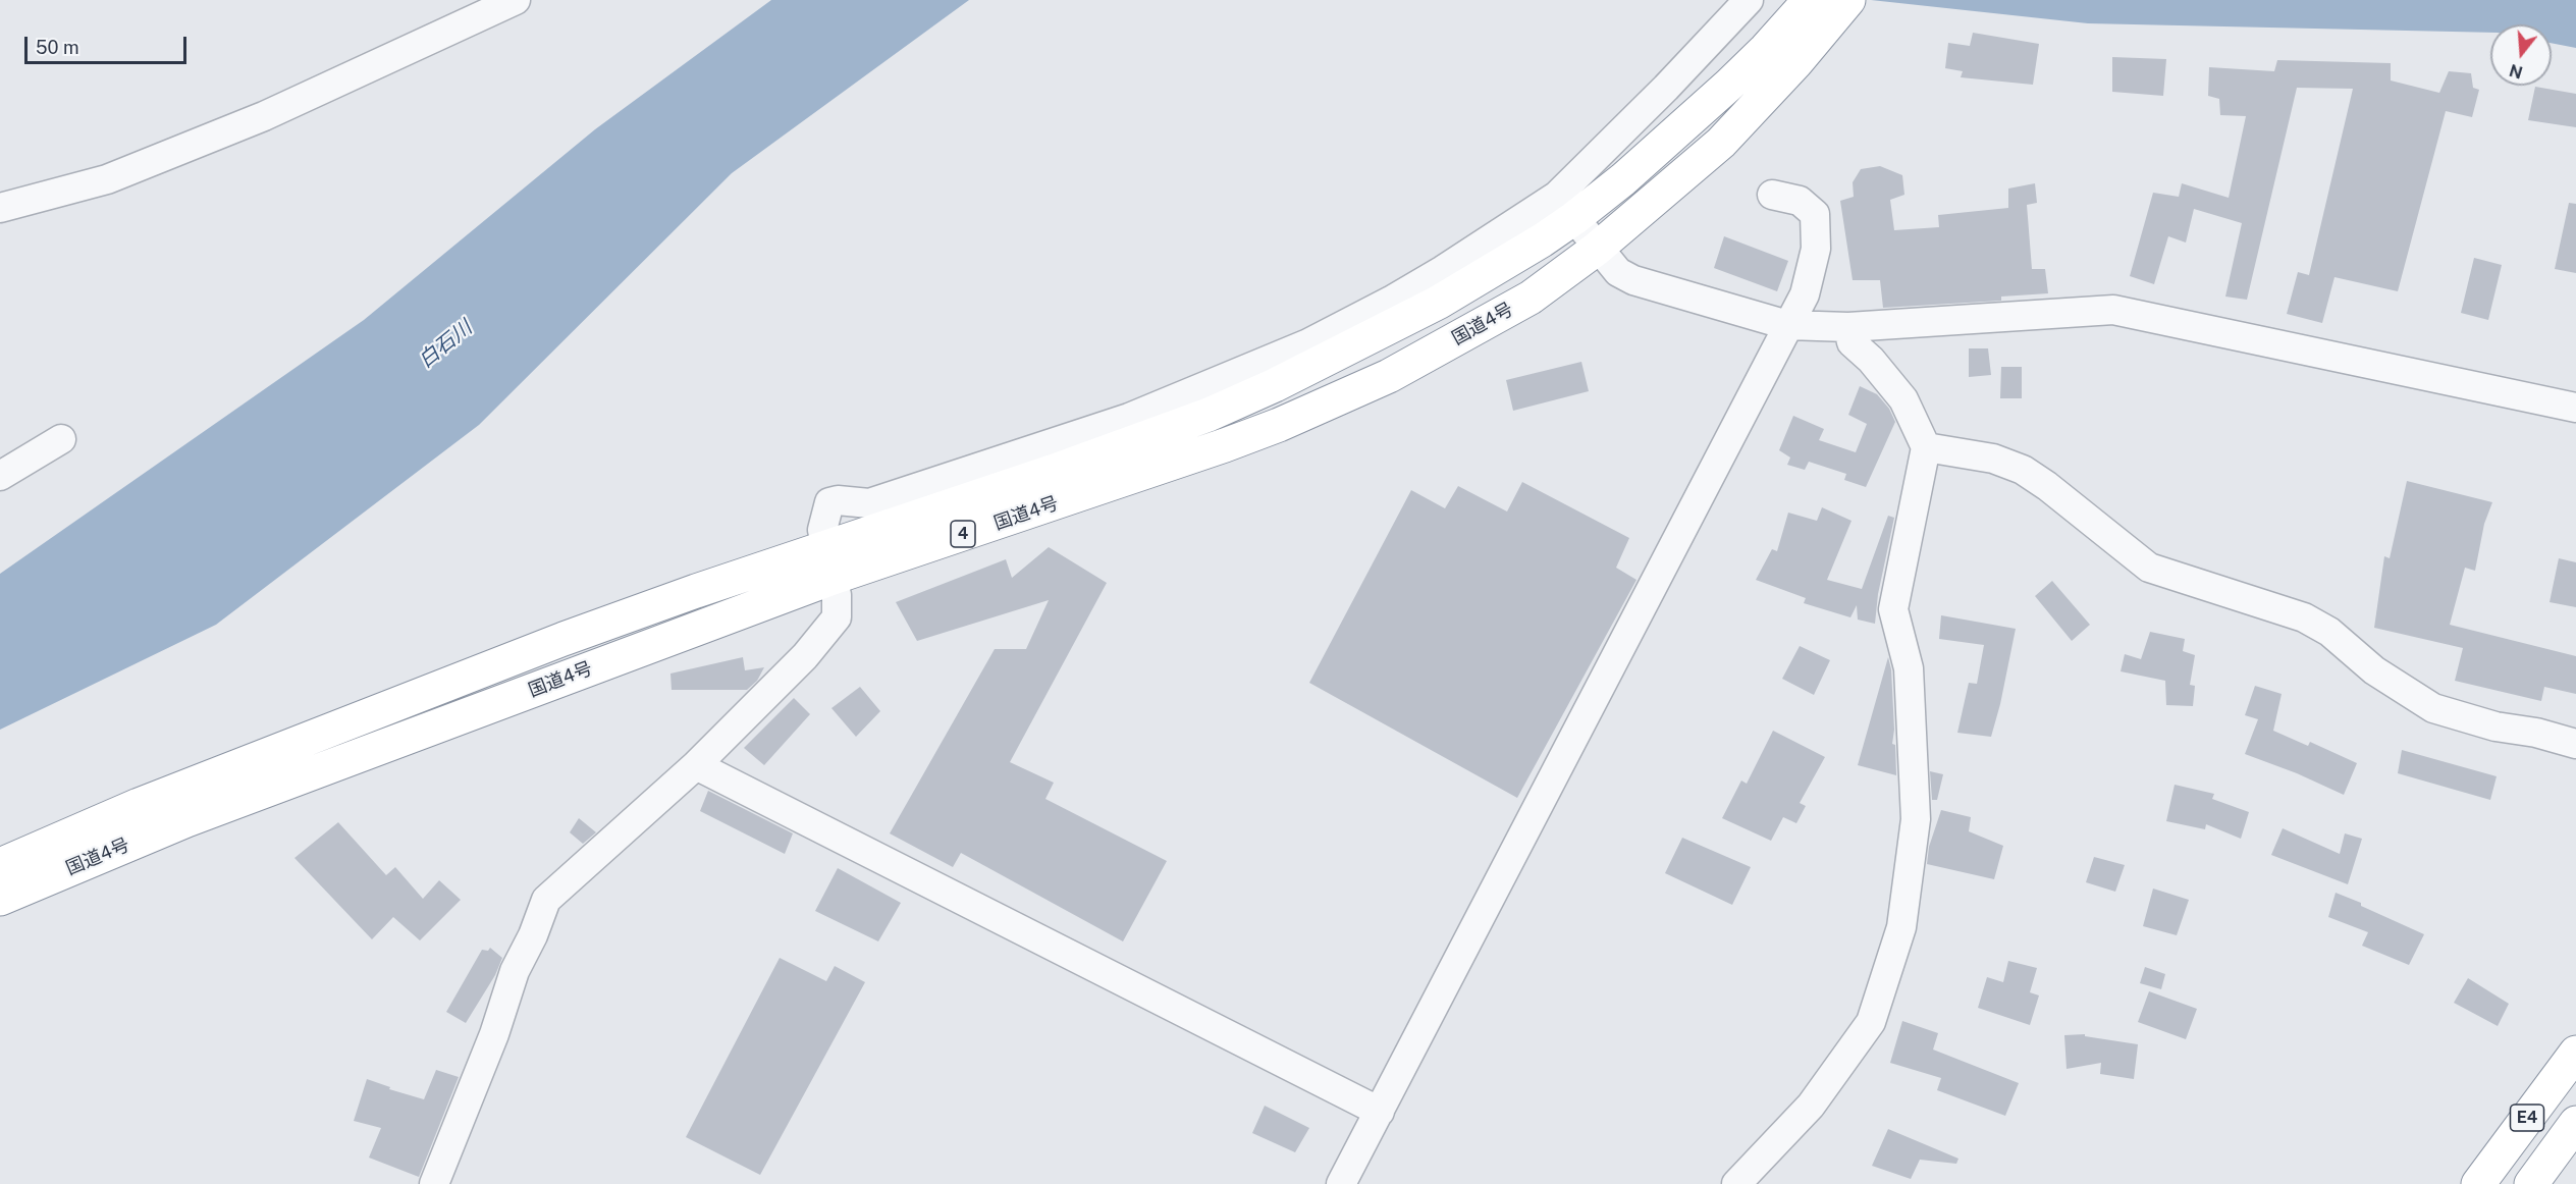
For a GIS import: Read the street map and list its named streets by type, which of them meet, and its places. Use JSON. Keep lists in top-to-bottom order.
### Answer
{
  "streets": {
    "highway": ["国道4号", "4", "E4"]
  },
  "water": ["白石川"],
  "scale_bar": "50 m",
  "north": "bottom"
}
